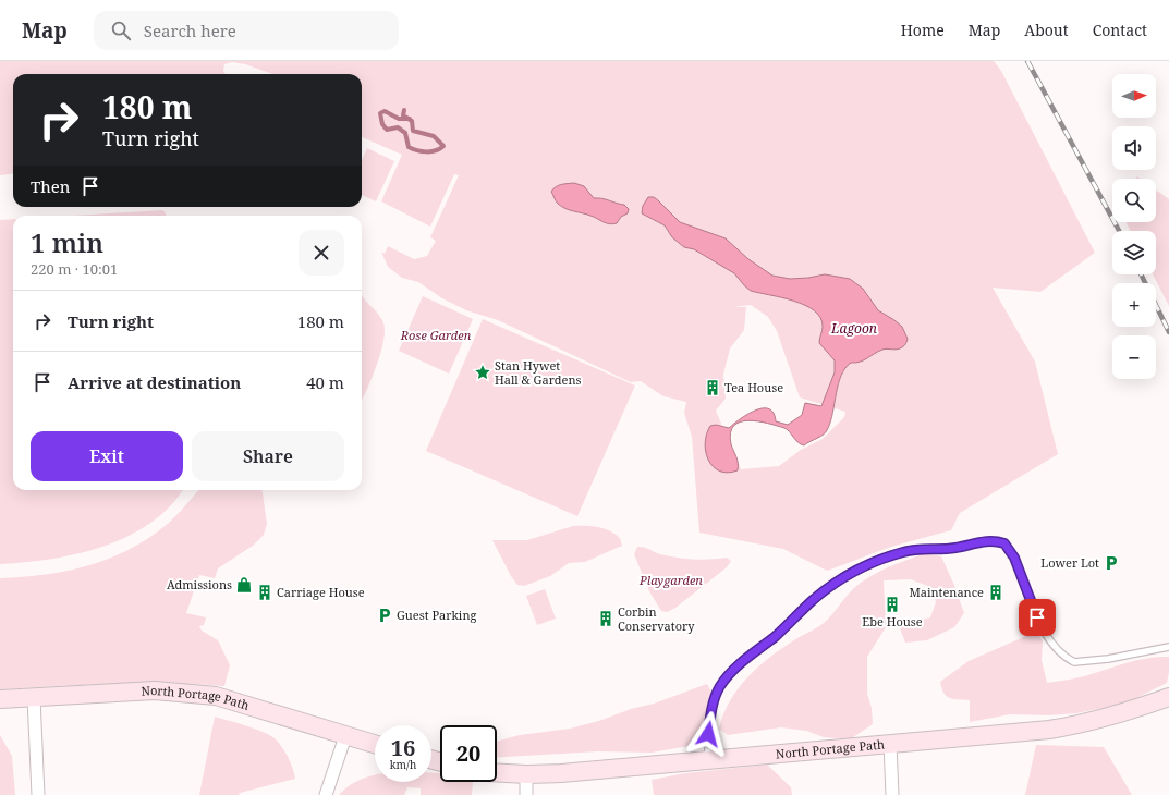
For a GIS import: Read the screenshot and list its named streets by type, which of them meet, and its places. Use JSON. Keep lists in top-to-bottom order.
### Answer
{
  "streets": {
    "main road": ["North Portage Path"]
  },
  "water": ["Lagoon"],
  "parks": ["Rose Garden", "Playgarden"],
  "places": {
    "place": ["Stan Hywet Hall & Gardens"],
    "building": [
      "Tea House",
      "Carriage House",
      "Maintenance",
      "Ebe House",
      "Corbin Conservatory"
    ],
    "parking": ["Lower Lot", "Guest Parking"],
    "shop": ["Admissions"]
  },
  "north": "right",
  "page": {
    "header": "Map",
    "search": "Search here",
    "nav": [
      "Home",
      "Map",
      "About",
      "Contact"
    ],
    "map_buttons": ["+", "−"],
    "turn": ["180 m", "Turn right"],
    "then": "Then",
    "heading": ["1 min", "220 m · 10:01"],
    "list": [
      {
        "name": "Turn right",
        "value": "180 m"
      },
      {
        "name": "Arrive at destination",
        "value": "40 m"
      }
    ],
    "buttons": ["Exit", "Share"],
    "speed": "16 km/h",
    "limit": "20"
  }
}
